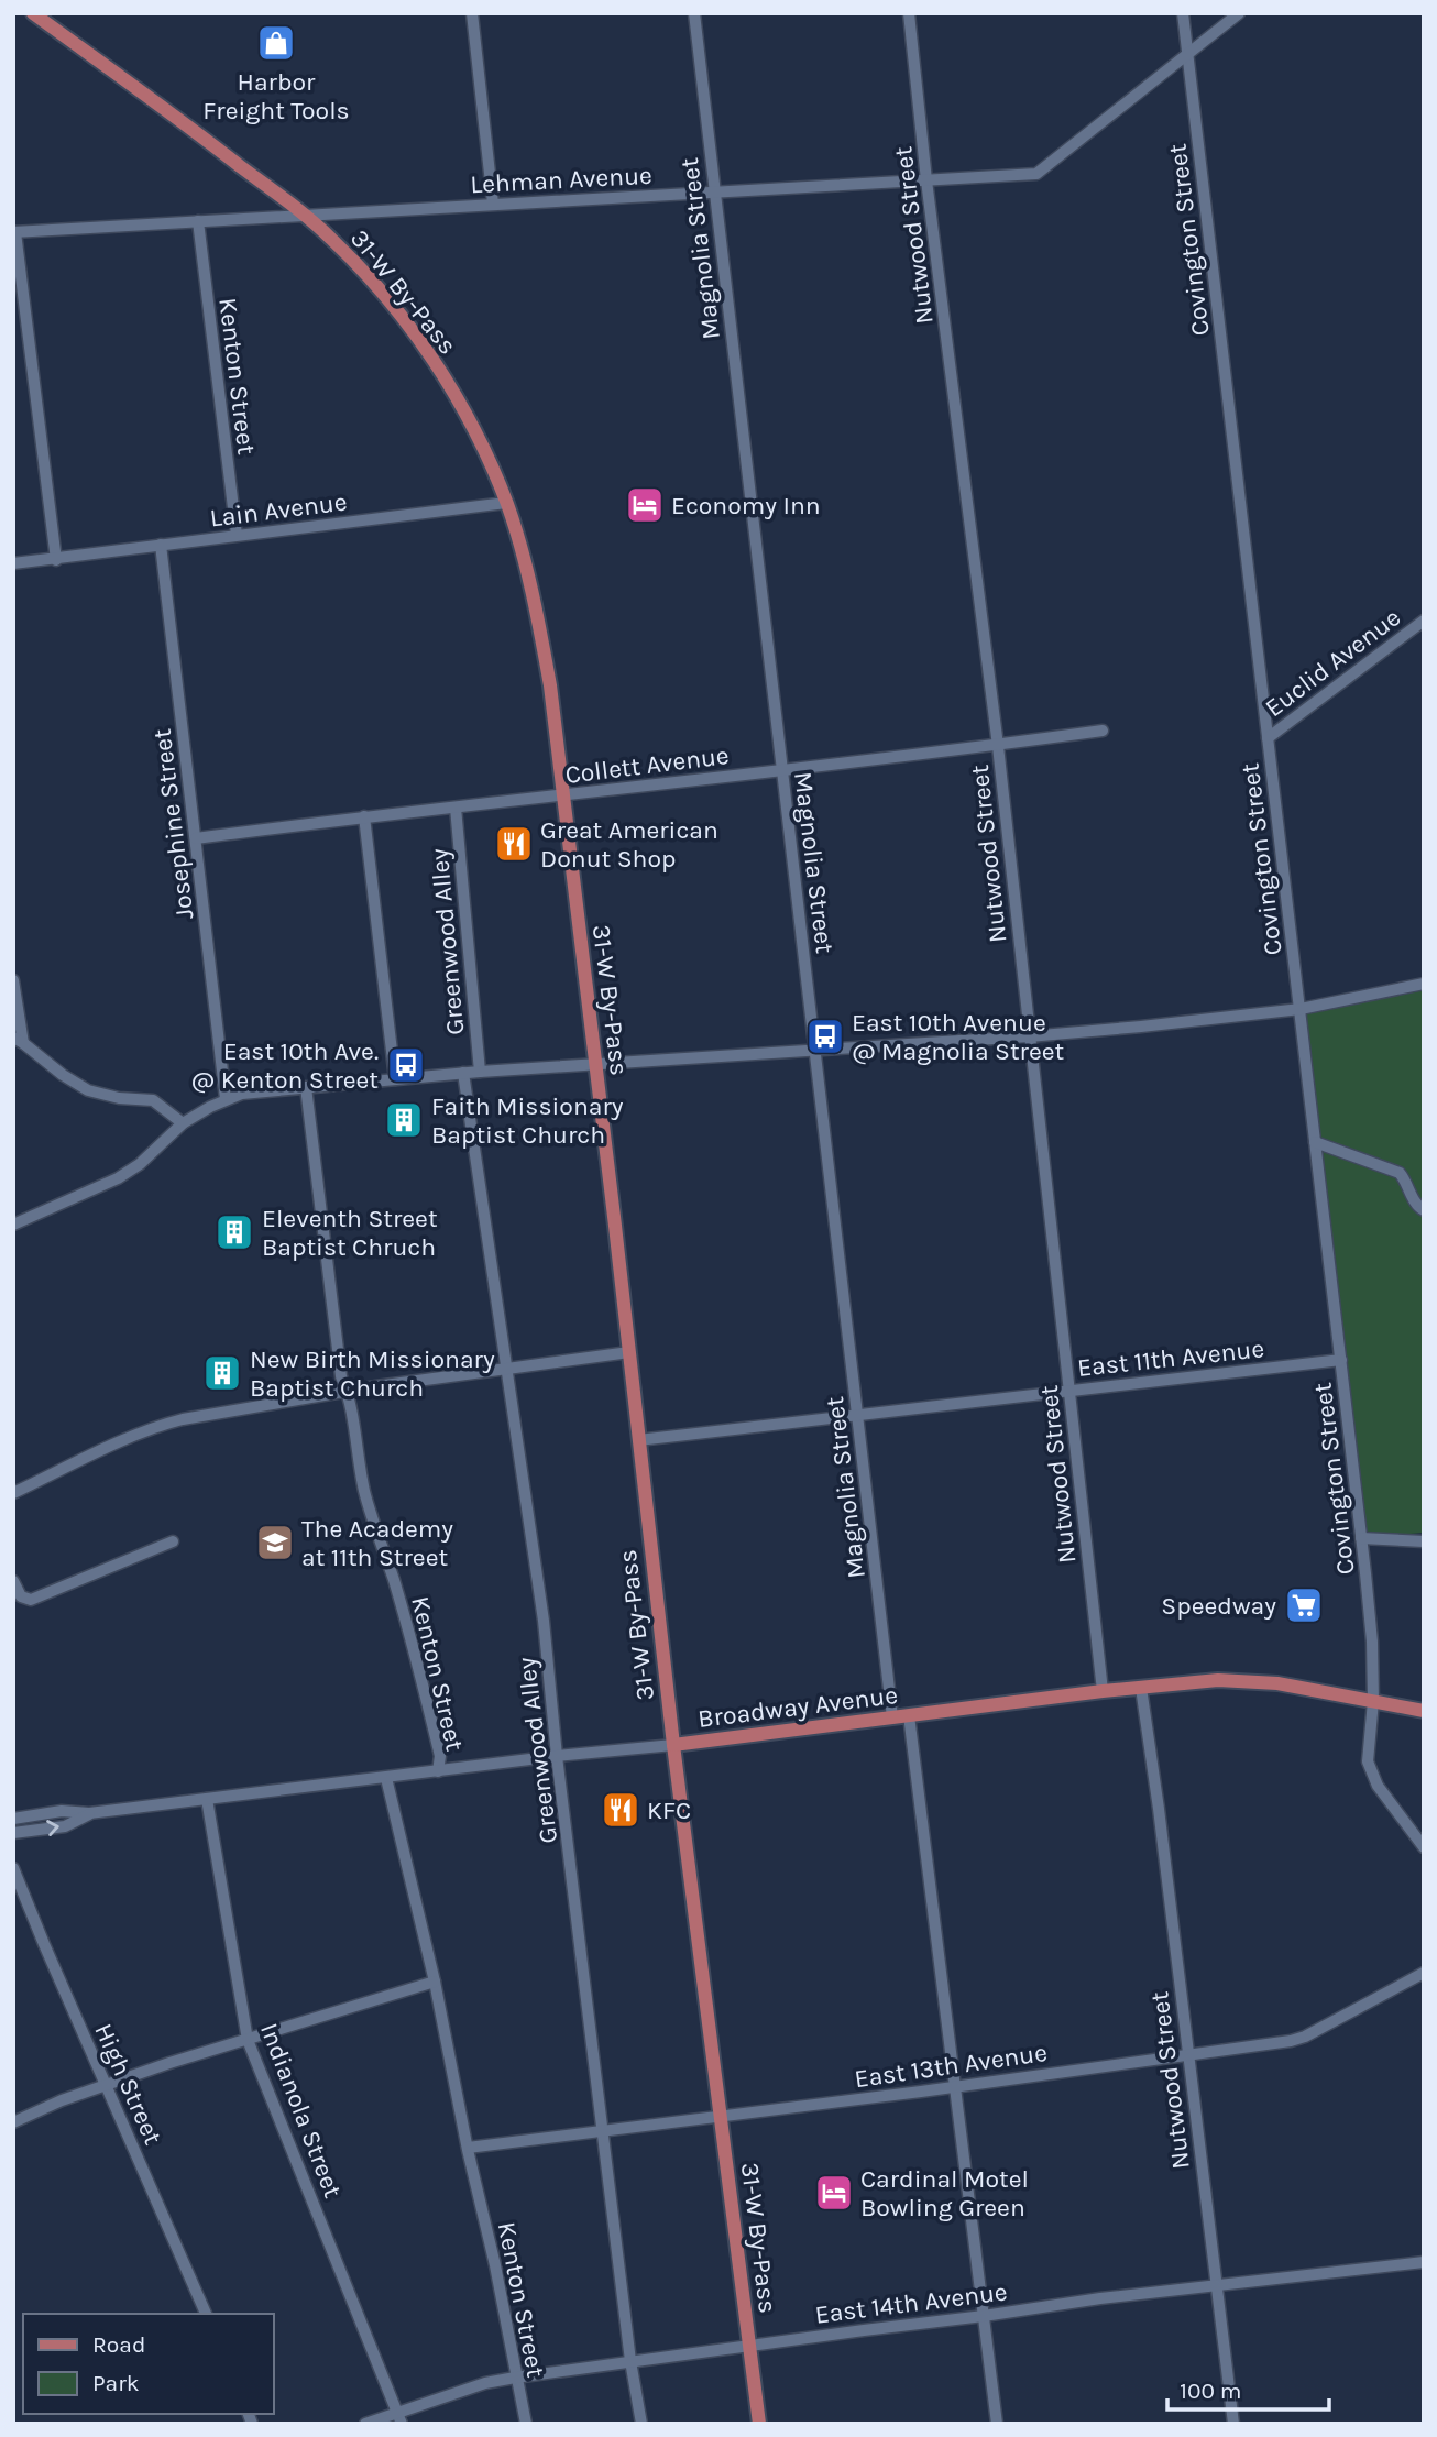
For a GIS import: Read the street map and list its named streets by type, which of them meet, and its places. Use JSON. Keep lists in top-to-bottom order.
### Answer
{
  "streets": {
    "main road": ["31-W By-Pass", "Broadway Avenue"],
    "street": [
      "Lehman Avenue",
      "Nutwood Street",
      "Covington Street",
      "Magnolia Street",
      "Kenton Street",
      "Lain Avenue",
      "Euclid Avenue",
      "Collett Avenue",
      "Josephine Street",
      "Greenwood Alley",
      "East 11th Avenue",
      "East 13th Avenue",
      "High Street",
      "Indianola Street",
      "East 14th Avenue"
    ]
  },
  "crossings": [
    ["Lehman Avenue", "Nutwood Street"],
    ["Lehman Avenue", "Covington Street"],
    ["Lehman Avenue", "Magnolia Street"],
    ["Lehman Avenue", "31-W By-Pass"],
    ["Lehman Avenue", "Kenton Street"],
    ["Nutwood Street", "Collett Avenue"],
    ["Nutwood Street", "East 11th Avenue"],
    ["Nutwood Street", "Broadway Avenue"],
    ["Nutwood Street", "East 13th Avenue"],
    ["Nutwood Street", "East 14th Avenue"],
    ["Covington Street", "Euclid Avenue"],
    ["Covington Street", "East 11th Avenue"],
    ["Covington Street", "Broadway Avenue"],
    ["Magnolia Street", "Collett Avenue"],
    ["Magnolia Street", "East 11th Avenue"],
    ["Magnolia Street", "Broadway Avenue"],
    ["31-W By-Pass", "Lain Avenue"],
    ["31-W By-Pass", "Collett Avenue"],
    ["31-W By-Pass", "East 11th Avenue"],
    ["31-W By-Pass", "Broadway Avenue"],
    ["31-W By-Pass", "East 13th Avenue"],
    ["31-W By-Pass", "East 14th Avenue"],
    ["Kenton Street", "Lain Avenue"],
    ["Kenton Street", "Broadway Avenue"],
    ["Kenton Street", "East 13th Avenue"],
    ["Kenton Street", "East 14th Avenue"],
    ["Lain Avenue", "Josephine Street"],
    ["Collett Avenue", "Josephine Street"],
    ["Collett Avenue", "Greenwood Alley"],
    ["Greenwood Alley", "Broadway Avenue"],
    ["Greenwood Alley", "East 13th Avenue"],
    ["Greenwood Alley", "East 14th Avenue"],
    ["Broadway Avenue", "Indianola Street"],
    ["Indianola Street", "East 14th Avenue"]
  ],
  "places": {
    "shop": ["Harbor Freight Tools"],
    "hotel": ["Economy Inn", "Cardinal Motel Bowling Green"],
    "restaurant": ["Great American Donut Shop", "KFC"],
    "bus stop": ["East 10th Avenue @ Magnolia Street", "East 10th Ave. @ Kenton Street"],
    "building": ["Faith Missionary Baptist Church", "Eleventh Street Baptist Chruch", "New Birth Missionary Baptist Church"],
    "school or university": ["The Academy at 11th Street"],
    "supermarket": ["Speedway"]
  },
  "legend": ["Road", "Park"],
  "scale_bar": "100 m"
}
